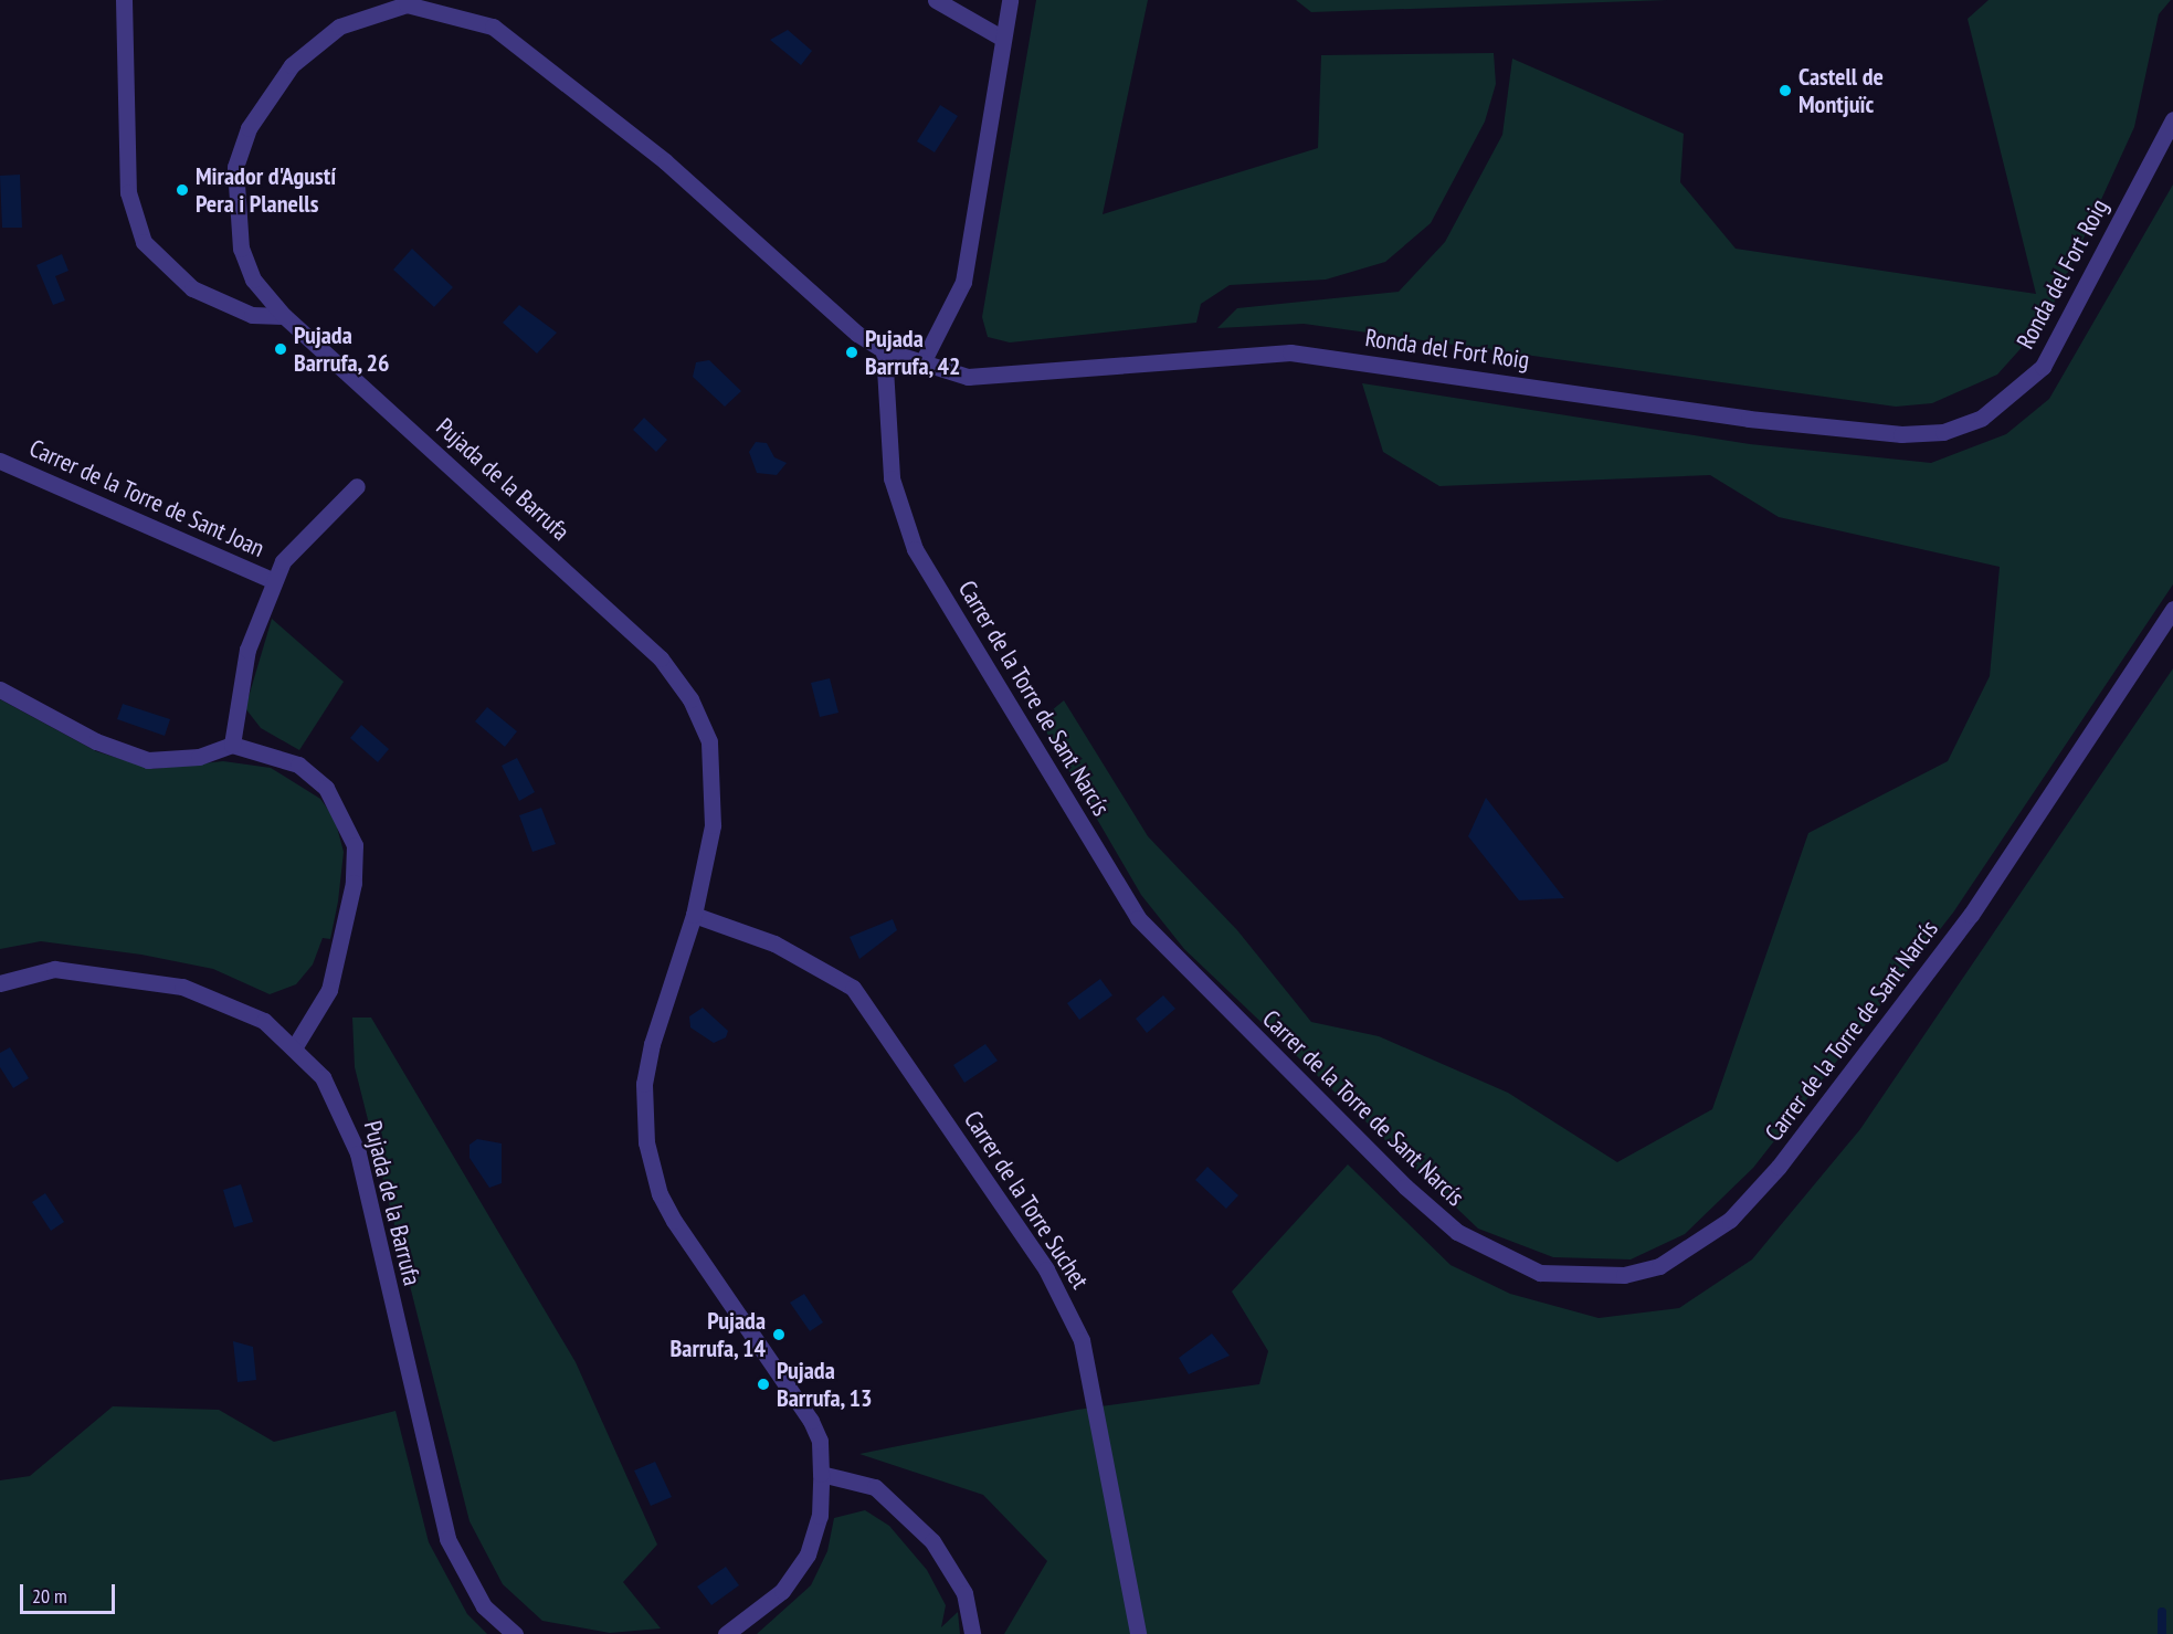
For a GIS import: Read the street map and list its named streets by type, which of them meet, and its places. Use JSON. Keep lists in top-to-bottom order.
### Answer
{
  "streets": {
    "street": [
      "Ronda del Fort Roig",
      "Pujada de la Barrufa",
      "Carrer de la Torre de Sant Joan",
      "Carrer de la Torre de Sant Narcís",
      "Carrer de la Torre Suchet"
    ]
  },
  "crossings": [
    ["Ronda del Fort Roig", "Pujada de la Barrufa"],
    ["Pujada de la Barrufa", "Carrer de la Torre de Sant Narcís"],
    ["Pujada de la Barrufa", "Carrer de la Torre Suchet"]
  ],
  "places": [
    "Castell de Montjuïc",
    "Mirador d'Agustí Pera i Planells",
    "Pujada Barrufa, 26",
    "Pujada Barrufa, 42",
    "Pujada Barrufa, 14",
    "Pujada Barrufa, 13"
  ],
  "scale_bar": "20 m"
}
